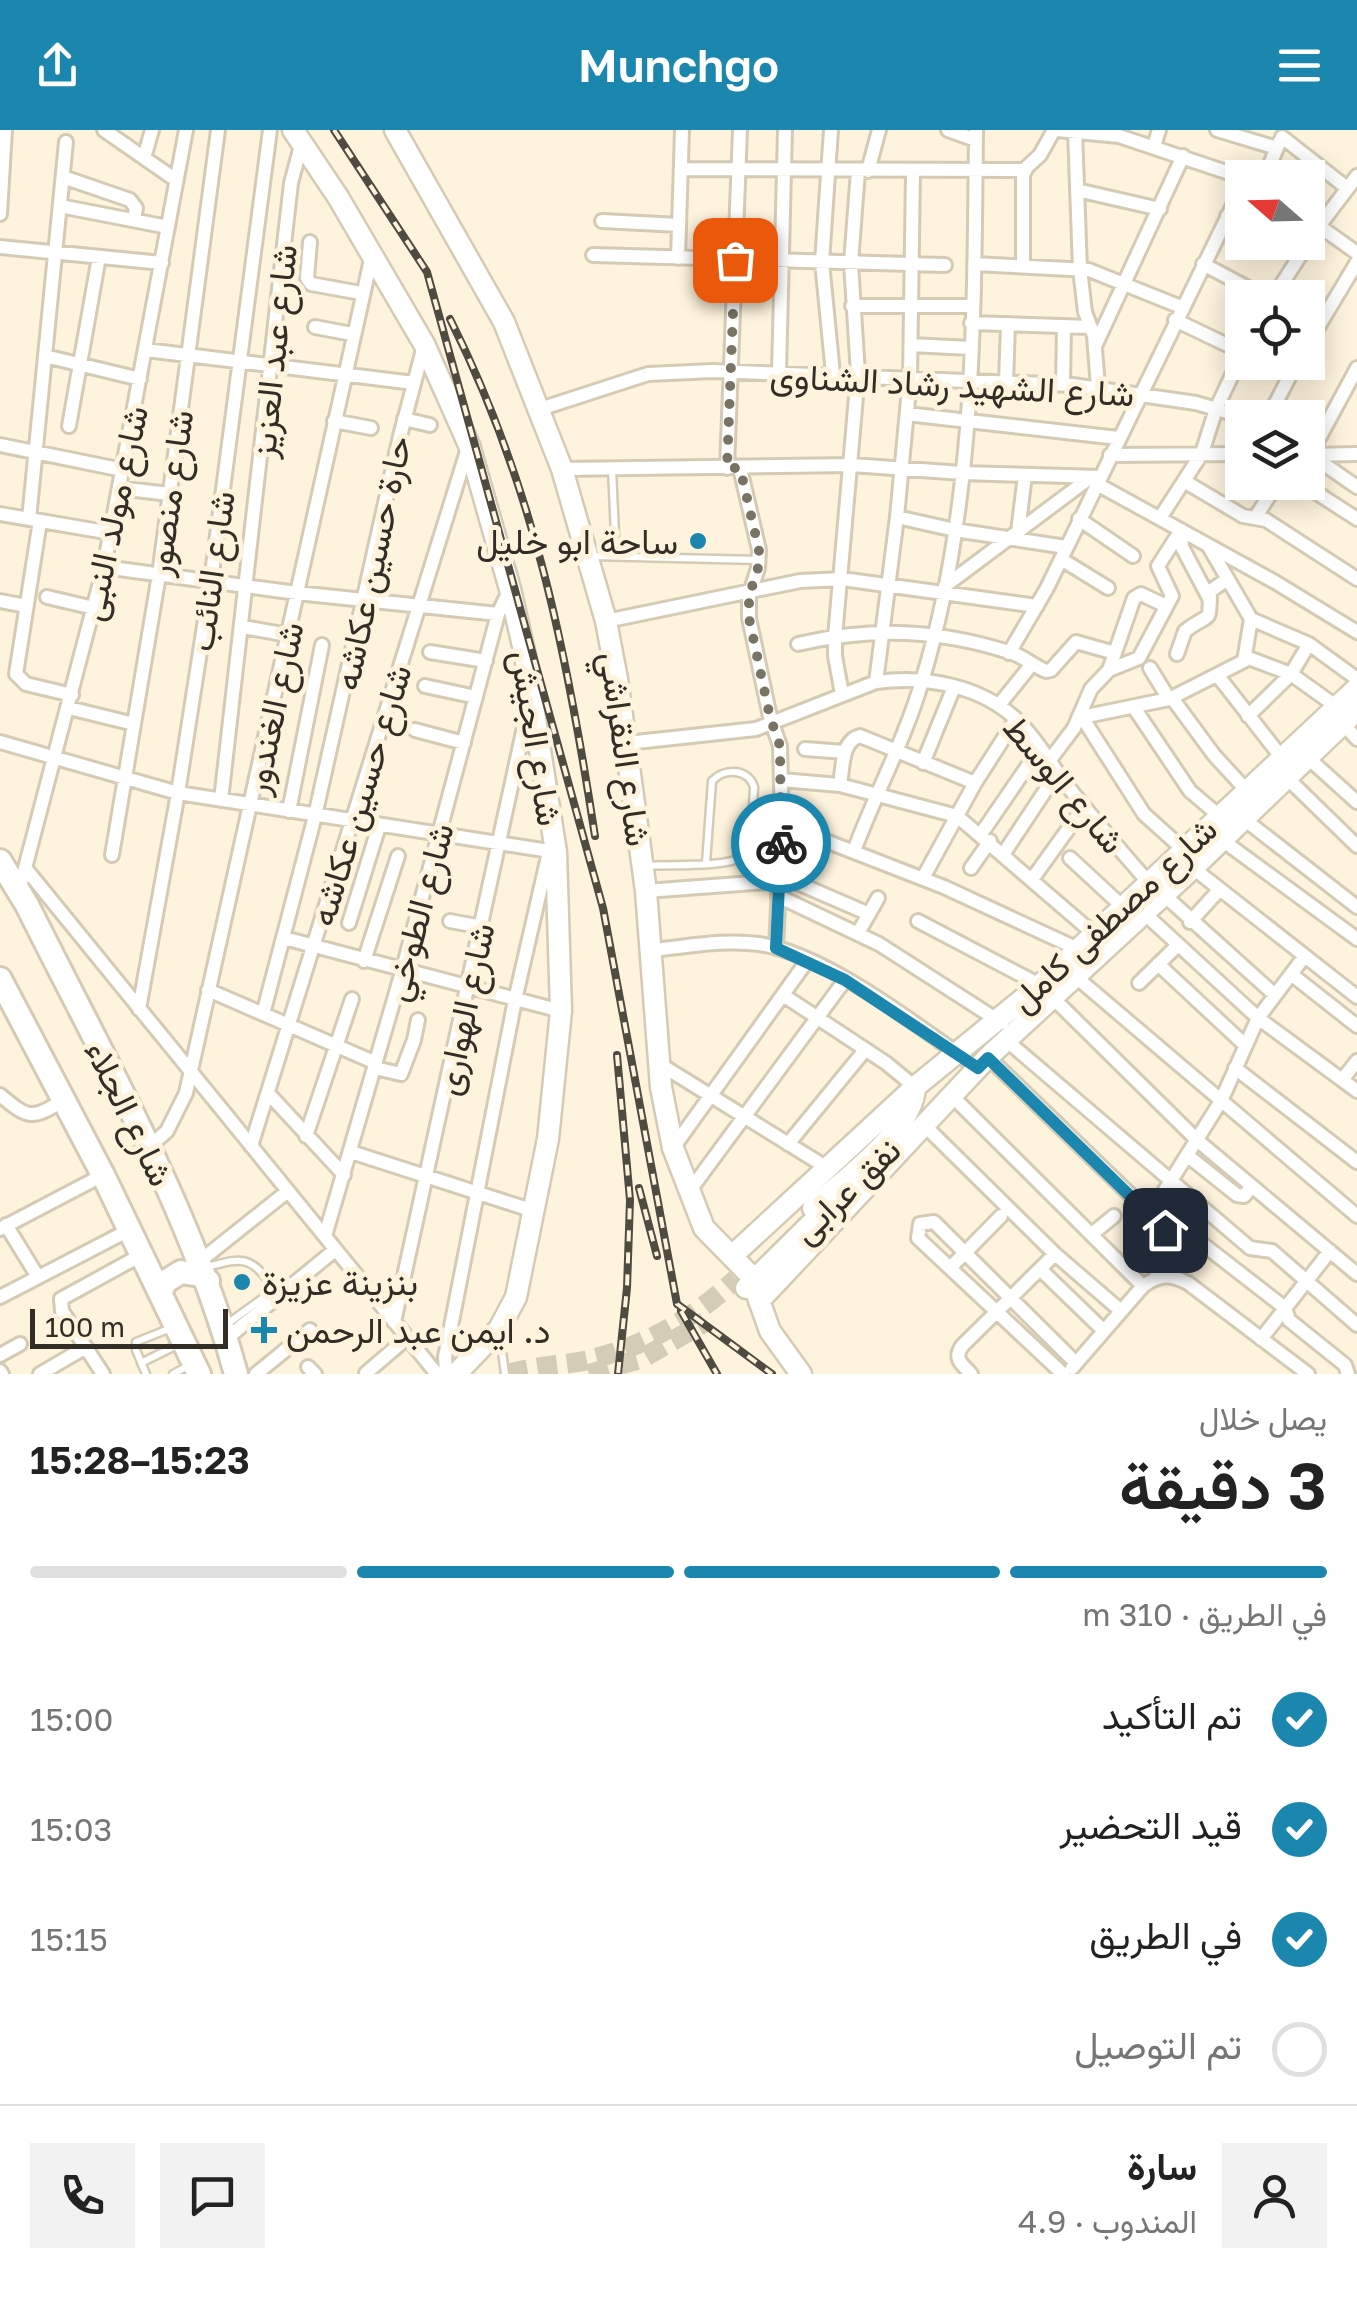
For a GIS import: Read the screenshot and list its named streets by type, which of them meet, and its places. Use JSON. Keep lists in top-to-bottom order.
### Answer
{
  "streets": {
    "highway": ["شارع الجلاء"],
    "main road": [
      "شارع الجيش",
      "شارع النقراشي",
      "شارع مصطفى كامل",
      "نفق عرابى"
    ],
    "street": [
      "شارع عبد العزيز",
      "شارع الشهيد رشاد الشناوى",
      "شارع منصور",
      "شارع مولد النبى",
      "حارة حسين عكاشه",
      "شارع النائب",
      "شارع الغندور",
      "شارع الوسط",
      "شارع حسين عكاشه",
      "شارع الطوخي",
      "شارع الهوارى"
    ]
  },
  "crossings": [
    ["شارع عبد العزيز", "شارع الجيش"],
    ["شارع الشهيد رشاد الشناوى", "شارع النقراشي"],
    ["شارع مولد النبى", "شارع الجلاء"],
    ["حارة حسين عكاشه", "شارع الجيش"],
    ["شارع الغندور", "شارع الجيش"],
    ["شارع الغندور", "شارع الجلاء"],
    ["شارع الجيش", "شارع حسين عكاشه"],
    ["شارع الجيش", "شارع الطوخي"],
    ["شارع الجيش", "شارع الهوارى"],
    ["شارع النقراشي", "شارع الوسط"],
    ["شارع النقراشي", "شارع مصطفى كامل"],
    ["شارع النقراشي", "نفق عرابى"],
    ["شارع الوسط", "شارع مصطفى كامل"],
    ["شارع مصطفى كامل", "نفق عرابى"]
  ],
  "places": {
    "other": ["ساحة ابو خليل", "بنزينة عزيزة"],
    "health": ["د. ايمن عبد الرحمن"]
  },
  "scale_bar": "100 m",
  "north": "left",
  "page": {
    "header": "Munchgo",
    "scale": "100 m",
    "heading": ["3 دقيقة", "يصل خلال", "15:23–15:28"],
    "panel": ["سارة", "المندوب · 4.9"],
    "bar": "في الطريق · 310 m",
    "list": [
      ["تم التأكيد", "15:00"],
      ["قيد التحضير", "15:03"],
      ["في الطريق", "15:15"],
      "تم التوصيل"
    ]
  }
}
